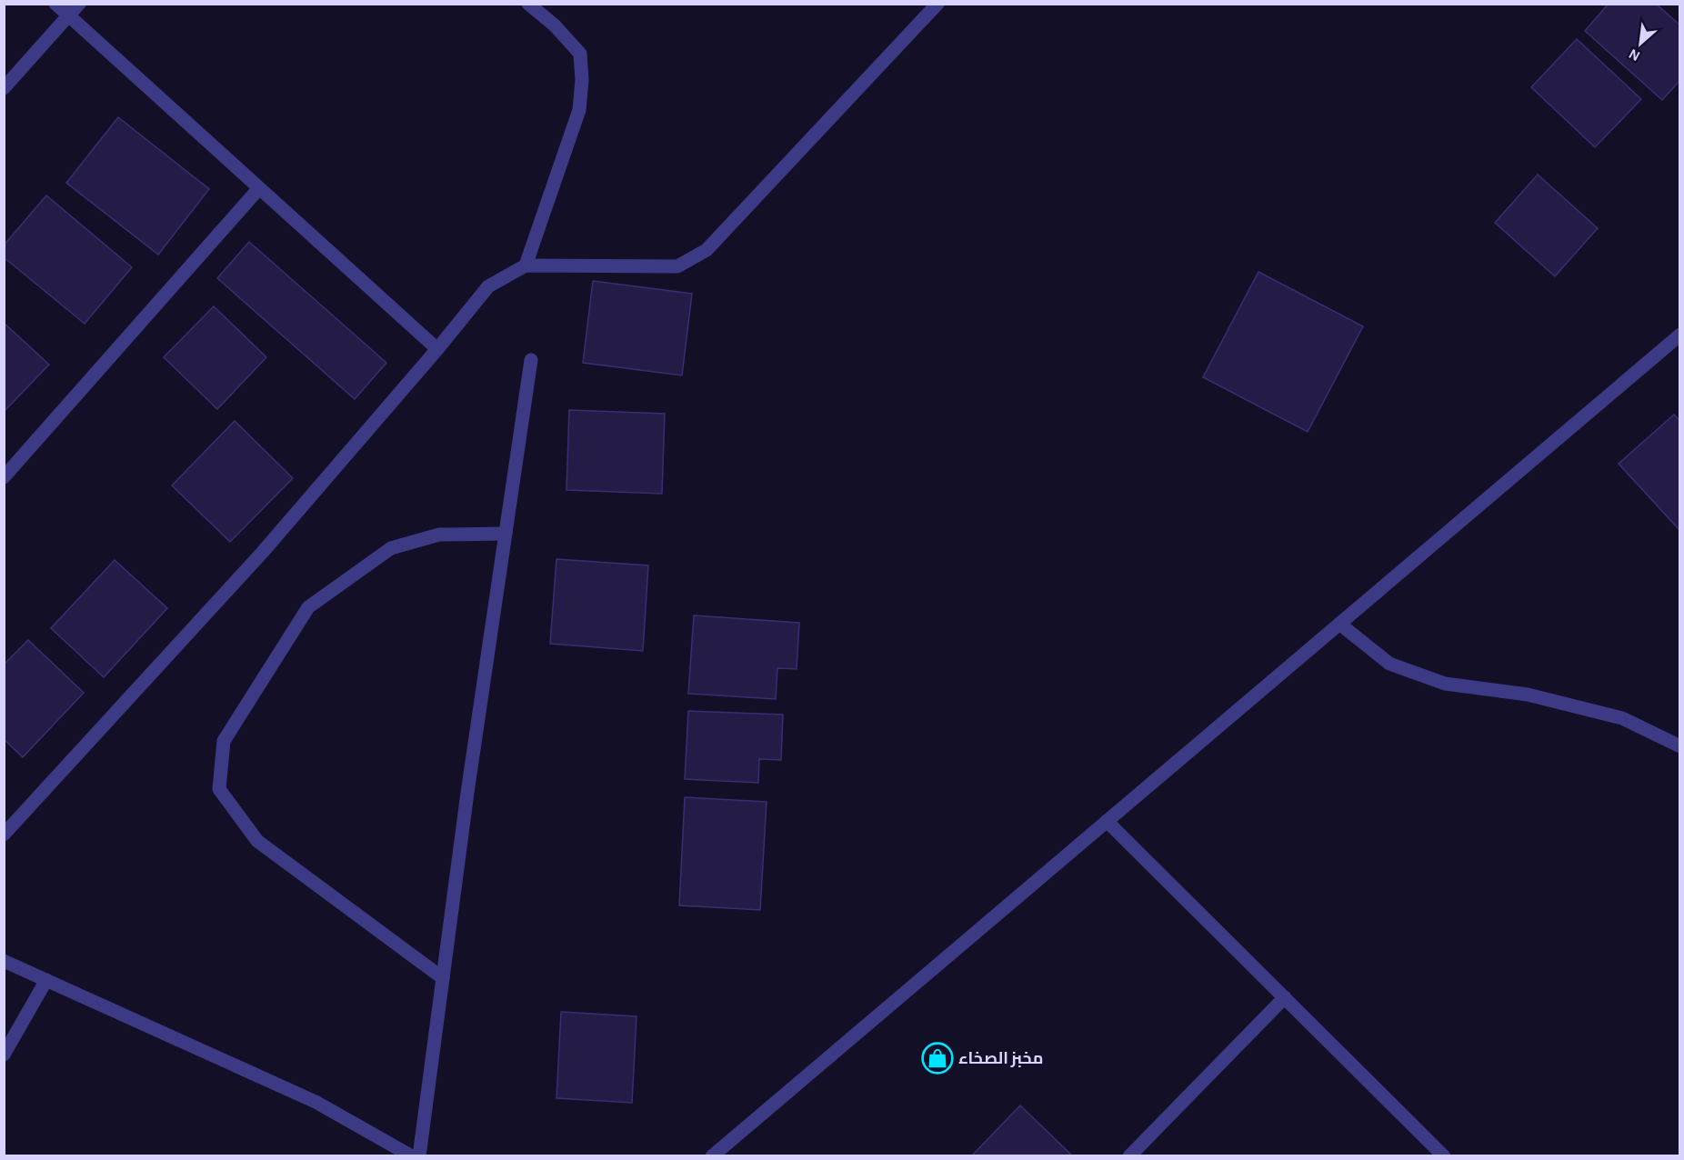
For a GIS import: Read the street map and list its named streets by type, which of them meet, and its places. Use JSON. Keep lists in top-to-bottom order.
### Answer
{
  "places": {
    "shop": ["مخبز الصخاء"]
  },
  "north": "bottom left"
}
